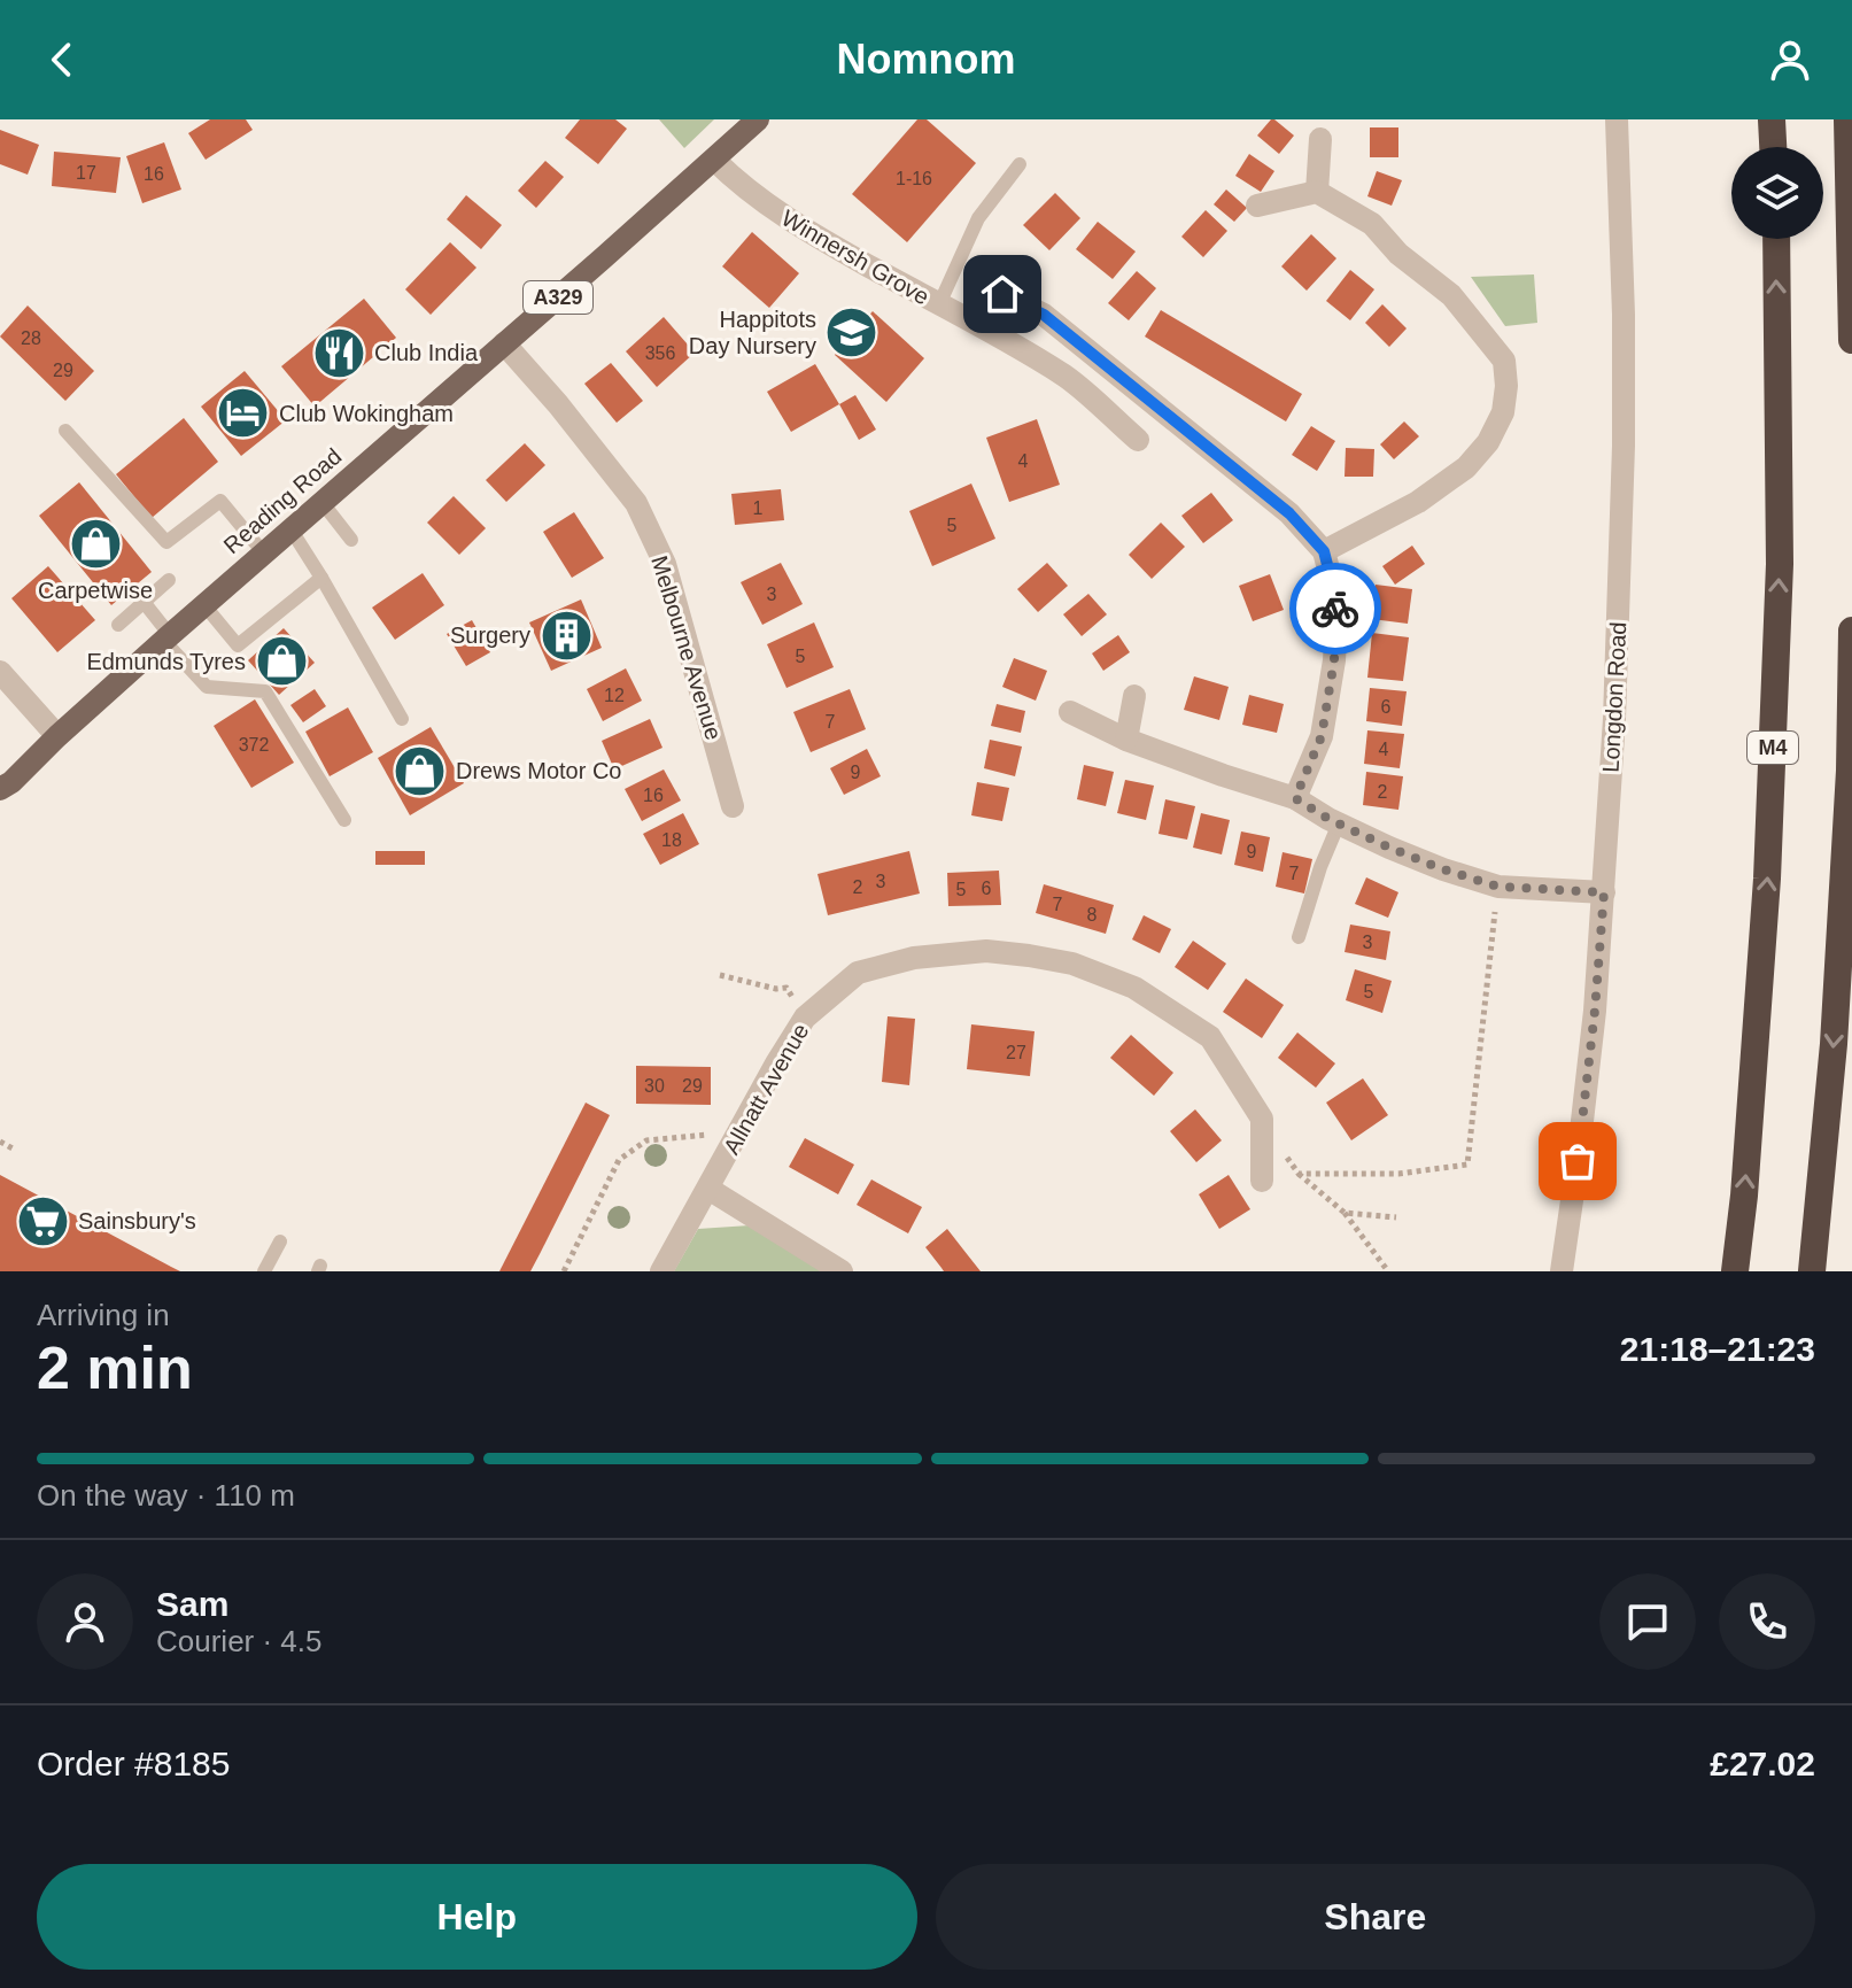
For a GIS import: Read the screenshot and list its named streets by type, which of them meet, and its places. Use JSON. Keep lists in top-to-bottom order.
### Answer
{
  "streets": {
    "highway": ["M4"],
    "main road": ["A329", "Reading Road"],
    "street": [
      "Winnersh Grove",
      "Melbourne Avenue",
      "Longdon Road",
      "Allnatt Avenue"
    ]
  },
  "crossings": [
    ["Winnersh Grove", "Reading Road"],
    ["Reading Road", "Melbourne Avenue"]
  ],
  "places": {
    "school or university": ["Happitots Day Nursery"],
    "restaurant": ["Club India"],
    "hotel": ["Club Wokingham"],
    "shop": ["Carpetwise", "Edmunds Tyres", "Drews Motor Co"],
    "building": ["Surgery"],
    "supermarket": ["Sainsbury's"]
  },
  "house_numbers": [
    "17",
    "16",
    "1-16",
    "28",
    "356",
    "29",
    "4",
    "1",
    "5",
    "3",
    "5",
    "12",
    "6",
    "7",
    "372",
    "4",
    "9",
    "2",
    "16",
    "18",
    "9",
    "7",
    "3",
    "2",
    "6",
    "5",
    "7",
    "8",
    "3",
    "5",
    "27",
    "30",
    "29"
  ],
  "page": {
    "header": "Nomnom",
    "heading": ["2 min", "Arriving in", "21:18–21:23"],
    "panel": [
      "Sam",
      "Courier · 4.5",
      "Order #8185",
      "£27.02"
    ],
    "bar": "On the way · 110 m",
    "buttons": ["Help", "Share"]
  }
}
